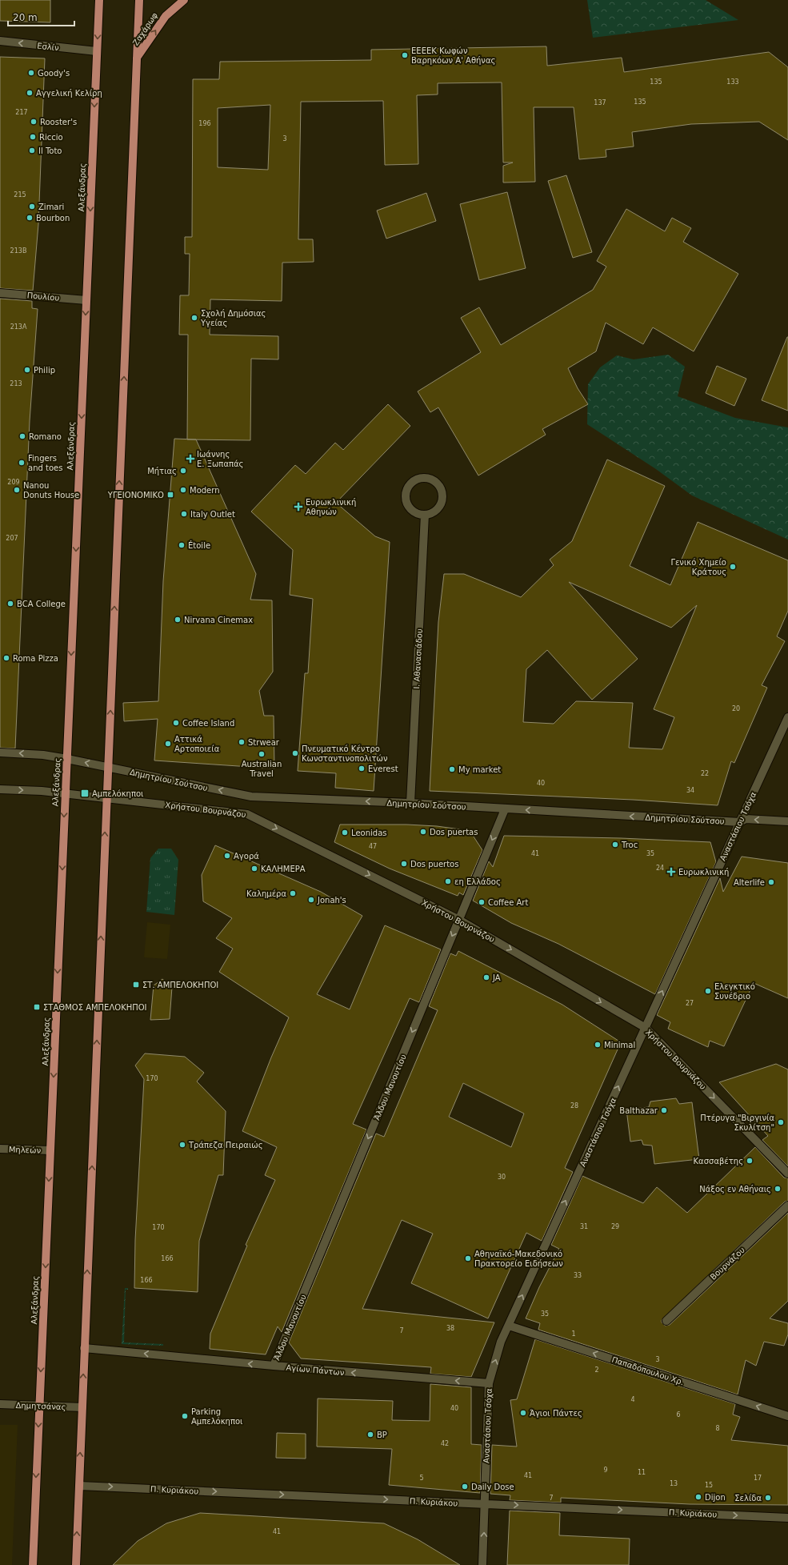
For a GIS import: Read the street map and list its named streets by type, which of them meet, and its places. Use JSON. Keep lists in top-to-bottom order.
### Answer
{
  "streets": {
    "main road": ["Ζαχάρωφ", "Αλεξάνδρας"],
    "street": [
      "Εσλίν",
      "Πουλίου",
      "Ι. Αθανασιάδου",
      "Δημητρίου Σούτσου",
      "Χρήστου Βουρνάζου",
      "Αναστάσιου Τσόχα",
      "Άλδου Μανουτίου",
      "Μηλεών",
      "Βουρνάζου",
      "Αγίων Πάντων",
      "Παπαδόπουλου Χρ.",
      "Δημητσάνας",
      "Π. Κυριάκου"
    ]
  },
  "crossings": [
    ["Εσλίν", "Αλεξάνδρας"],
    ["Αλεξάνδρας", "Πουλίου"],
    ["Αλεξάνδρας", "Δημητρίου Σούτσου"],
    ["Αλεξάνδρας", "Χρήστου Βουρνάζου"],
    ["Αλεξάνδρας", "Μηλεών"],
    ["Αλεξάνδρας", "Δημητσάνας"],
    ["Ι. Αθανασιάδου", "Δημητρίου Σούτσου"],
    ["Δημητρίου Σούτσου", "Αναστάσιου Τσόχα"],
    ["Δημητρίου Σούτσου", "Άλδου Μανουτίου"],
    ["Χρήστου Βουρνάζου", "Αναστάσιου Τσόχα"],
    ["Χρήστου Βουρνάζου", "Άλδου Μανουτίου"],
    ["Αναστάσιου Τσόχα", "Αγίων Πάντων"],
    ["Αναστάσιου Τσόχα", "Παπαδόπουλου Χρ."],
    ["Αναστάσιου Τσόχα", "Π. Κυριάκου"],
    ["Άλδου Μανουτίου", "Αγίων Πάντων"]
  ],
  "one_way": [
    "Ζαχάρωφ",
    "Εσλίν",
    "Δημητρίου Σούτσου",
    "Χρήστου Βουρνάζου",
    "Αναστάσιου Τσόχα",
    "Άλδου Μανουτίου",
    "Αγίων Πάντων",
    "Παπαδόπουλου Χρ.",
    "Π. Κυριάκου"
  ],
  "places": {
    "other": [
      "ΕΕΕΕΚ Κωφών Βαρηκόων Α' Αθήνας",
      "Goody's",
      "Αγγελική Κελίρη",
      "Rooster's",
      "Riccio",
      "Il Toto",
      "Zimari",
      "Bourbon",
      "Σχολή Δημόσιας Υγείας",
      "Philip",
      "Romano",
      "Fingers and toes",
      "Μήτιας",
      "Nanou Donuts House",
      "Modern",
      "Italy Outlet",
      "Étoile",
      "Γενικό Χημείο Κράτους",
      "BCA College",
      "Nirvana Cinemax",
      "Roma Pizza",
      "Coffee Island",
      "Strwear",
      "Αττικά Αρτοποιεία",
      "Πνευματικό Κέντρο Κωνσταντινοπολιτών",
      "Australian Travel",
      "Everest",
      "My market",
      "Dos puertas",
      "Leonidas",
      "Troc",
      "Αγορά",
      "Dos puertos",
      "ΚΑΛΗΜΕΡΑ",
      "εη Ελλάδος",
      "Alterlife",
      "Καλημέρα",
      "Jonah's",
      "Coffee Art",
      "JA",
      "Ελεγκτικό Συνέδριο",
      "Minimal",
      "Balthazar",
      "Πτέρυγα \"Βιργινία Σκυλίτση\"",
      "Τράπεζα Πειραιώς",
      "Κασσαβέτης",
      "Νάξος εν Αθήναις",
      "Αθηναϊκό-Μακεδονικό Πρακτορείο Ειδήσεων",
      "Άγιοι Πάντες",
      "Parking Αμπελόκηποι",
      "BP",
      "Daily Dose",
      "Dijon",
      "Σελίδα"
    ],
    "health": ["Ιωάννης Ε. Ξωπαπάς", "Ευρωκλινική Αθηνών", "Ευρωκλινική"],
    "transit": [
      "ΥΓΕΙΟΝΟΜΙΚΟ",
      "Αμπελόκηποι",
      "ΣΤ. ΑΜΠΕΛΟΚΗΠΟΙ",
      "ΣΤΑΘΜΟΣ ΑΜΠΕΛΟΚΗΠΟΙ"
    ]
  },
  "house_numbers": [
    "135",
    "133",
    "135",
    "137",
    "217",
    "196",
    "3",
    "215",
    "213Β",
    "213Α",
    "213",
    "209",
    "207",
    "20",
    "22",
    "40",
    "34",
    "47",
    "41",
    "35",
    "24",
    "27",
    "170",
    "28",
    "30",
    "31",
    "29",
    "170",
    "166",
    "33",
    "166",
    "35",
    "38",
    "7",
    "1",
    "3",
    "2",
    "4",
    "40",
    "6",
    "8",
    "42",
    "9",
    "11",
    "41",
    "5",
    "17",
    "13",
    "15",
    "7",
    "41"
  ],
  "scale_bar": "20 m"
}
